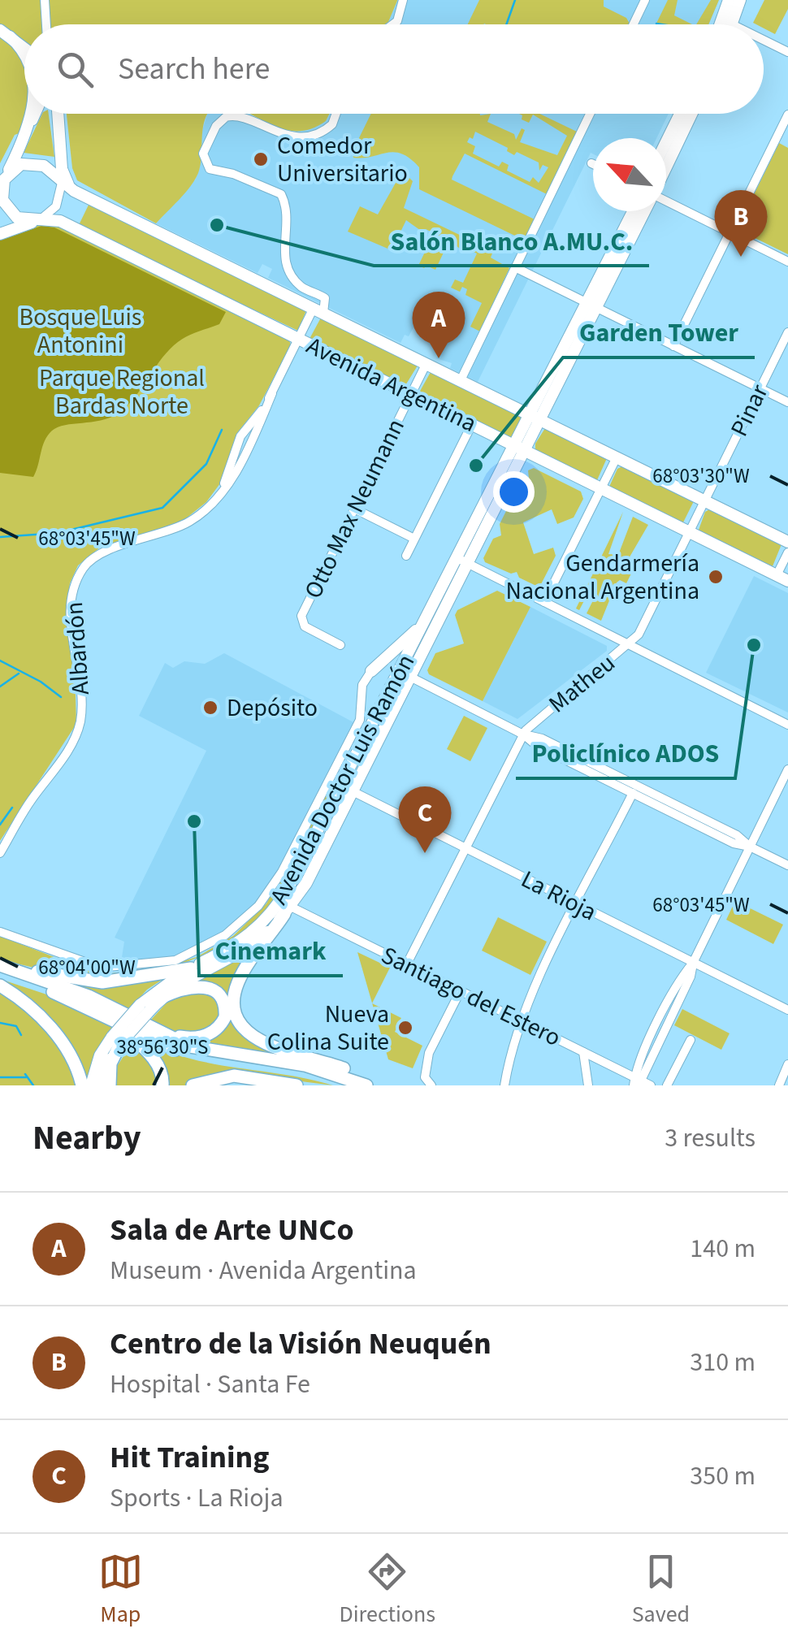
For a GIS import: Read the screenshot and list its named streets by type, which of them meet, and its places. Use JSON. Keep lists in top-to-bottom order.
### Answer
{
  "streets": {
    "main road": ["Avenida Argentina", "Avenida Doctor Luis Ramón"],
    "street": [
      "Pinar",
      "Otto Max Neumann",
      "Albardón",
      "Matheu",
      "La Rioja",
      "Santiago del Estero"
    ]
  },
  "crossings": [
    ["Avenida Argentina", "Pinar"],
    ["Avenida Argentina", "Otto Max Neumann"],
    ["Avenida Argentina", "Albardón"],
    ["Avenida Argentina", "Matheu"],
    ["Avenida Argentina", "Avenida Doctor Luis Ramón"],
    ["Pinar", "Matheu"],
    ["Matheu", "La Rioja"],
    ["Matheu", "Santiago del Estero"],
    ["Avenida Doctor Luis Ramón", "La Rioja"],
    ["Avenida Doctor Luis Ramón", "Santiago del Estero"]
  ],
  "parks": ["Bosque Luis Antonini", "Parque Regional Bardas Norte"],
  "places": [
    "Comedor Universitario",
    "Salón Blanco A.MU.C.",
    "Garden Tower",
    "Gendarmería Nacional Argentina",
    "Policlínico ADOS",
    "Depósito",
    "Cinemark",
    "Nueva Colina Suite"
  ],
  "north": "top left",
  "page": {
    "search": "Search here",
    "pins": ["B", "A", "C"],
    "heading": ["Nearby", "3 results"],
    "list": [
      {
        "mark": "A",
        "name": "Sala de Arte UNCo",
        "note": "Museum · Avenida Argentina",
        "value": "140 m"
      },
      {
        "mark": "B",
        "name": "Centro de la Visión Neuquén",
        "note": "Hospital · Santa Fe",
        "value": "310 m"
      },
      {
        "mark": "C",
        "name": "Hit Training",
        "note": "Sports · La Rioja",
        "value": "350 m"
      }
    ],
    "nav": ["Map", "Directions", "Saved"]
  },
  "coordinates": [
    "68°03'30\"W",
    "68°03'45\"W",
    "68°04'00\"W",
    "38°56'30\"S"
  ]
}
